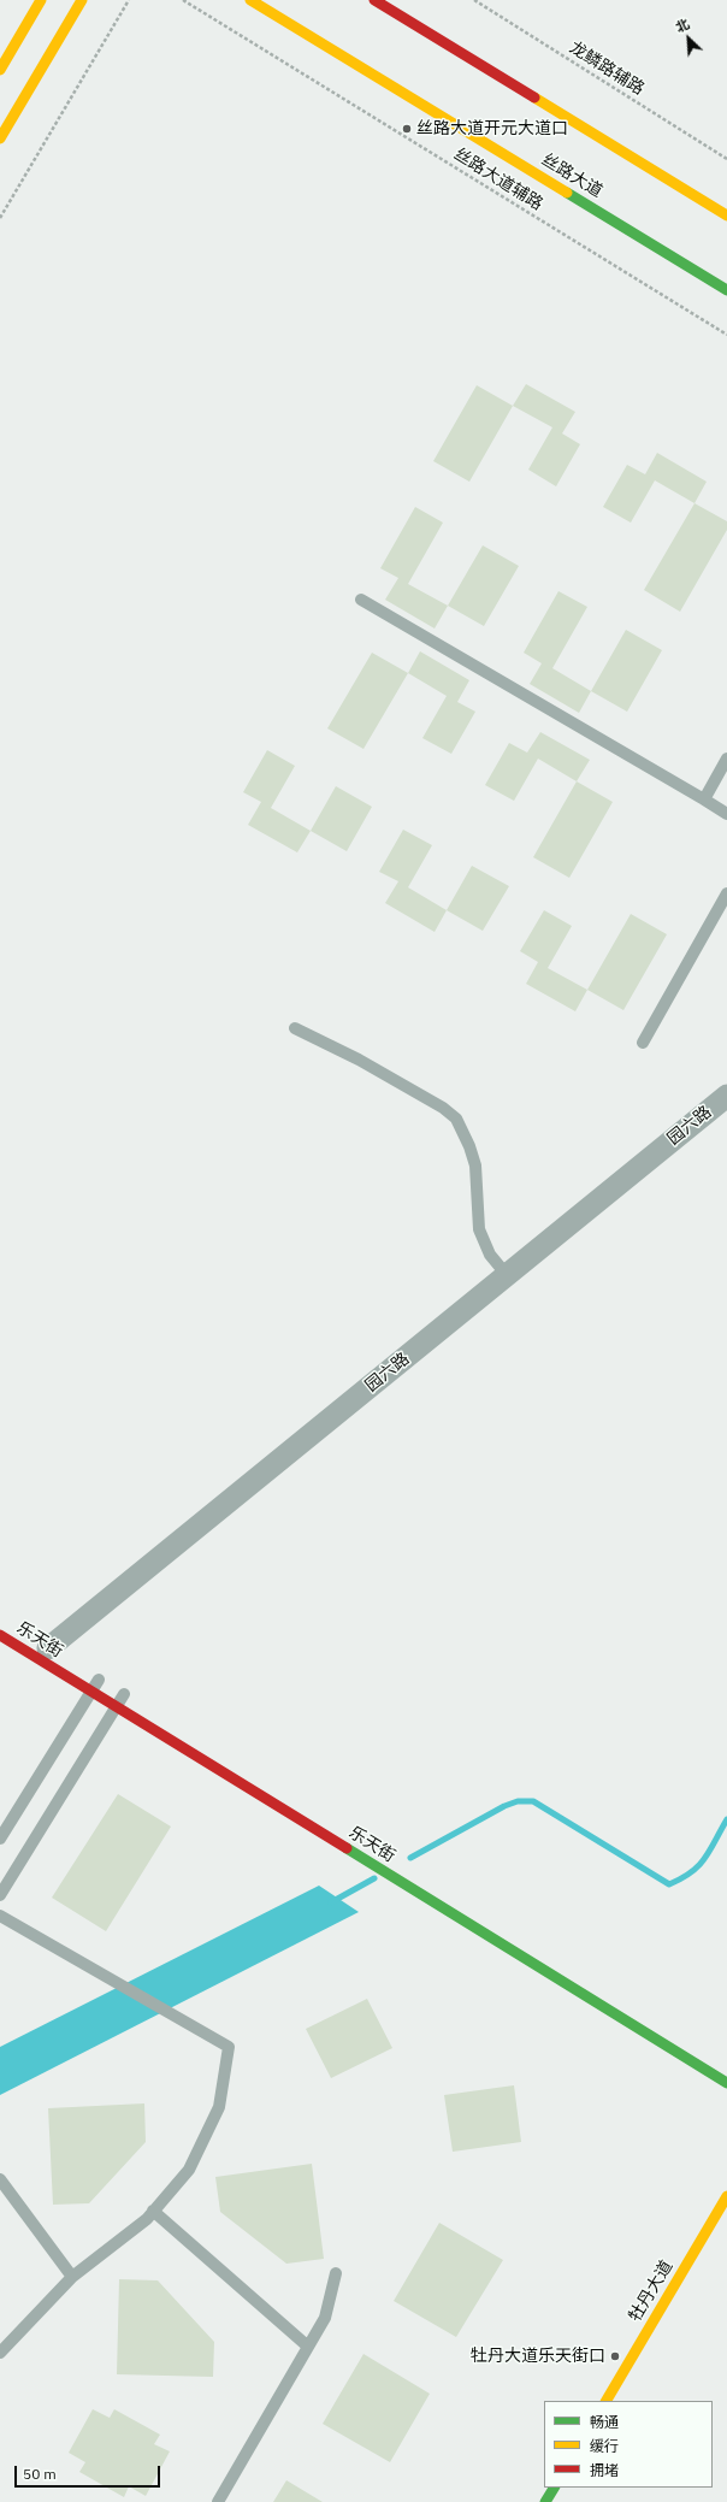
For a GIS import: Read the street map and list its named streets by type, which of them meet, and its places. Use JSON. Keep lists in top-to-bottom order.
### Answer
{
  "streets": {
    "main road": ["丝路大道", "乐天街", "牡丹大道"],
    "street": ["园六路"],
    "path": ["龙鳞路辅路", "丝路大道辅路"]
  },
  "places": ["丝路大道开元大道口", "牡丹大道乐天街口"],
  "legend": ["畅通", "缓行", "拥堵"],
  "scale_bar": "50 m",
  "north": "top left"
}
